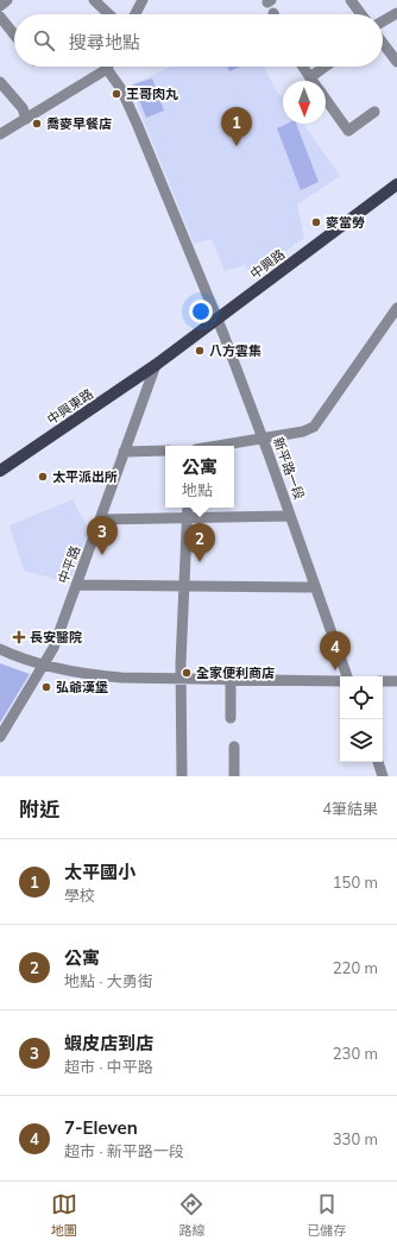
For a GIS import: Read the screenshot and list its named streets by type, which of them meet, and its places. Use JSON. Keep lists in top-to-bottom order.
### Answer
{
  "streets": {
    "main road": ["中興路", "中興東路"],
    "street": ["新平路一段", "中平路"]
  },
  "crossings": [
    ["中興路", "中興東路"],
    ["中興路", "新平路一段"],
    ["中興路", "中平路"],
    ["中興東路", "中平路"]
  ],
  "places": {
    "other": [
      "王哥肉丸",
      "喬麥早餐店",
      "麥當勞",
      "八方雲集",
      "太平派出所",
      "全家便利商店",
      "弘爺漢堡"
    ],
    "health": ["長安醫院"]
  },
  "north": "bottom",
  "page": {
    "search": "搜尋地點",
    "pins": [
      "1",
      "3",
      "2",
      "4"
    ],
    "popup": ["公寓", "地點"],
    "heading": ["附近", "4筆結果"],
    "list": [
      {
        "mark": "1",
        "name": "太平國小",
        "note": "學校",
        "value": "150 m"
      },
      {
        "mark": "2",
        "name": "公寓",
        "note": "地點 · 大勇街",
        "value": "220 m"
      },
      {
        "mark": "3",
        "name": "蝦皮店到店",
        "note": "超市 · 中平路",
        "value": "230 m"
      },
      {
        "mark": "4",
        "name": "7-Eleven",
        "note": "超市 · 新平路一段",
        "value": "330 m"
      }
    ],
    "nav": ["地圖", "路線", "已儲存"]
  }
}
